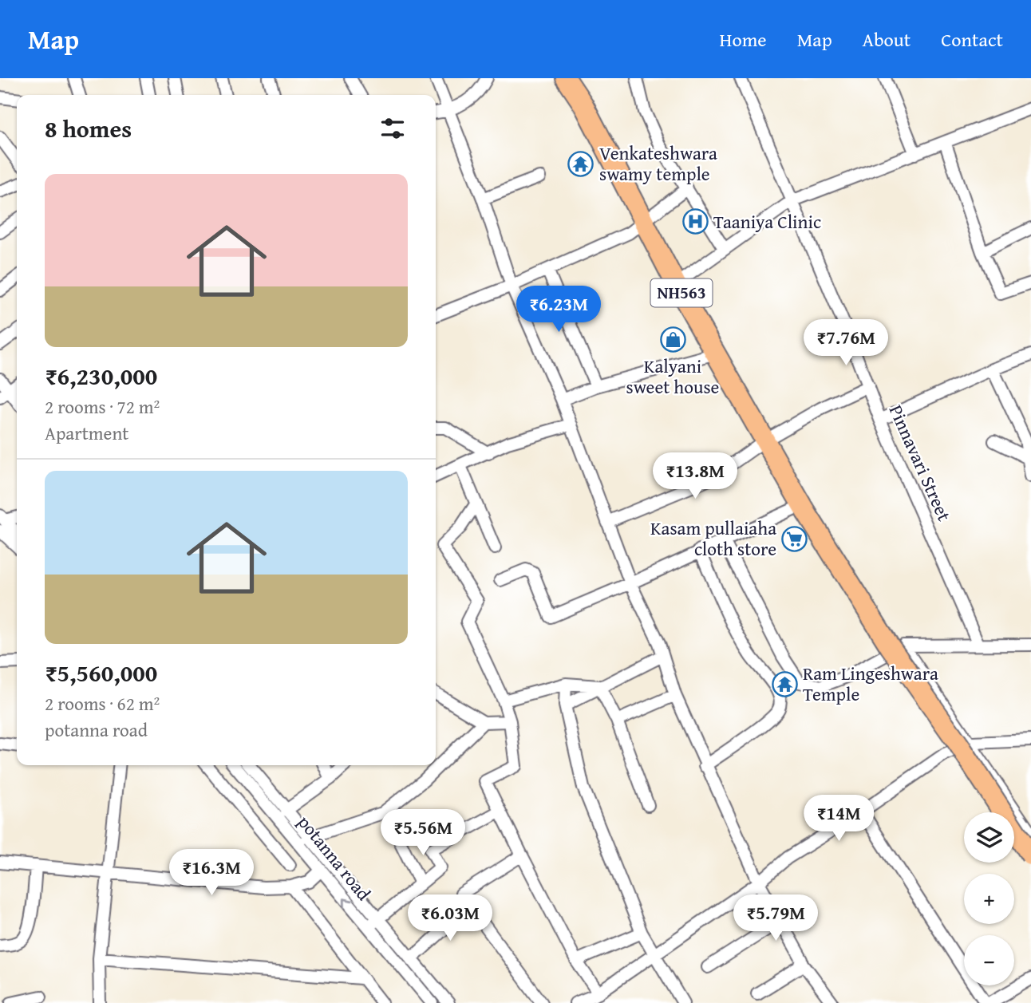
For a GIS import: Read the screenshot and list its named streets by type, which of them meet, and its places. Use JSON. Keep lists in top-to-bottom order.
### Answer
{
  "streets": {
    "highway": ["NH563"],
    "street": ["Pinnavari Street", "potanna road"]
  },
  "places": {
    "temple": ["Venkateshwara swamy temple", "Ram Lingeshwara Temple"],
    "hospital": ["Taaniya Clinic"],
    "shop": ["Kalyani sweet house"],
    "supermarket": ["Kasam pullaiaha cloth store"]
  },
  "page": {
    "header": "Map",
    "nav": [
      "Home",
      "Map",
      "About",
      "Contact"
    ],
    "heading": "8 homes",
    "list": [
      {
        "name": "₹6,230,000",
        "note": "2 rooms · 72 m² · Apartment"
      },
      {
        "name": "₹5,560,000",
        "note": "2 rooms · 62 m² · potanna road"
      }
    ],
    "price": [
      "₹6.23M",
      "₹7.76M",
      "₹13.8M",
      "₹14M",
      "₹5.56M",
      "₹16.3M",
      "₹6.03M",
      "₹5.79M"
    ],
    "map_buttons": ["+", "−"]
  }
}
